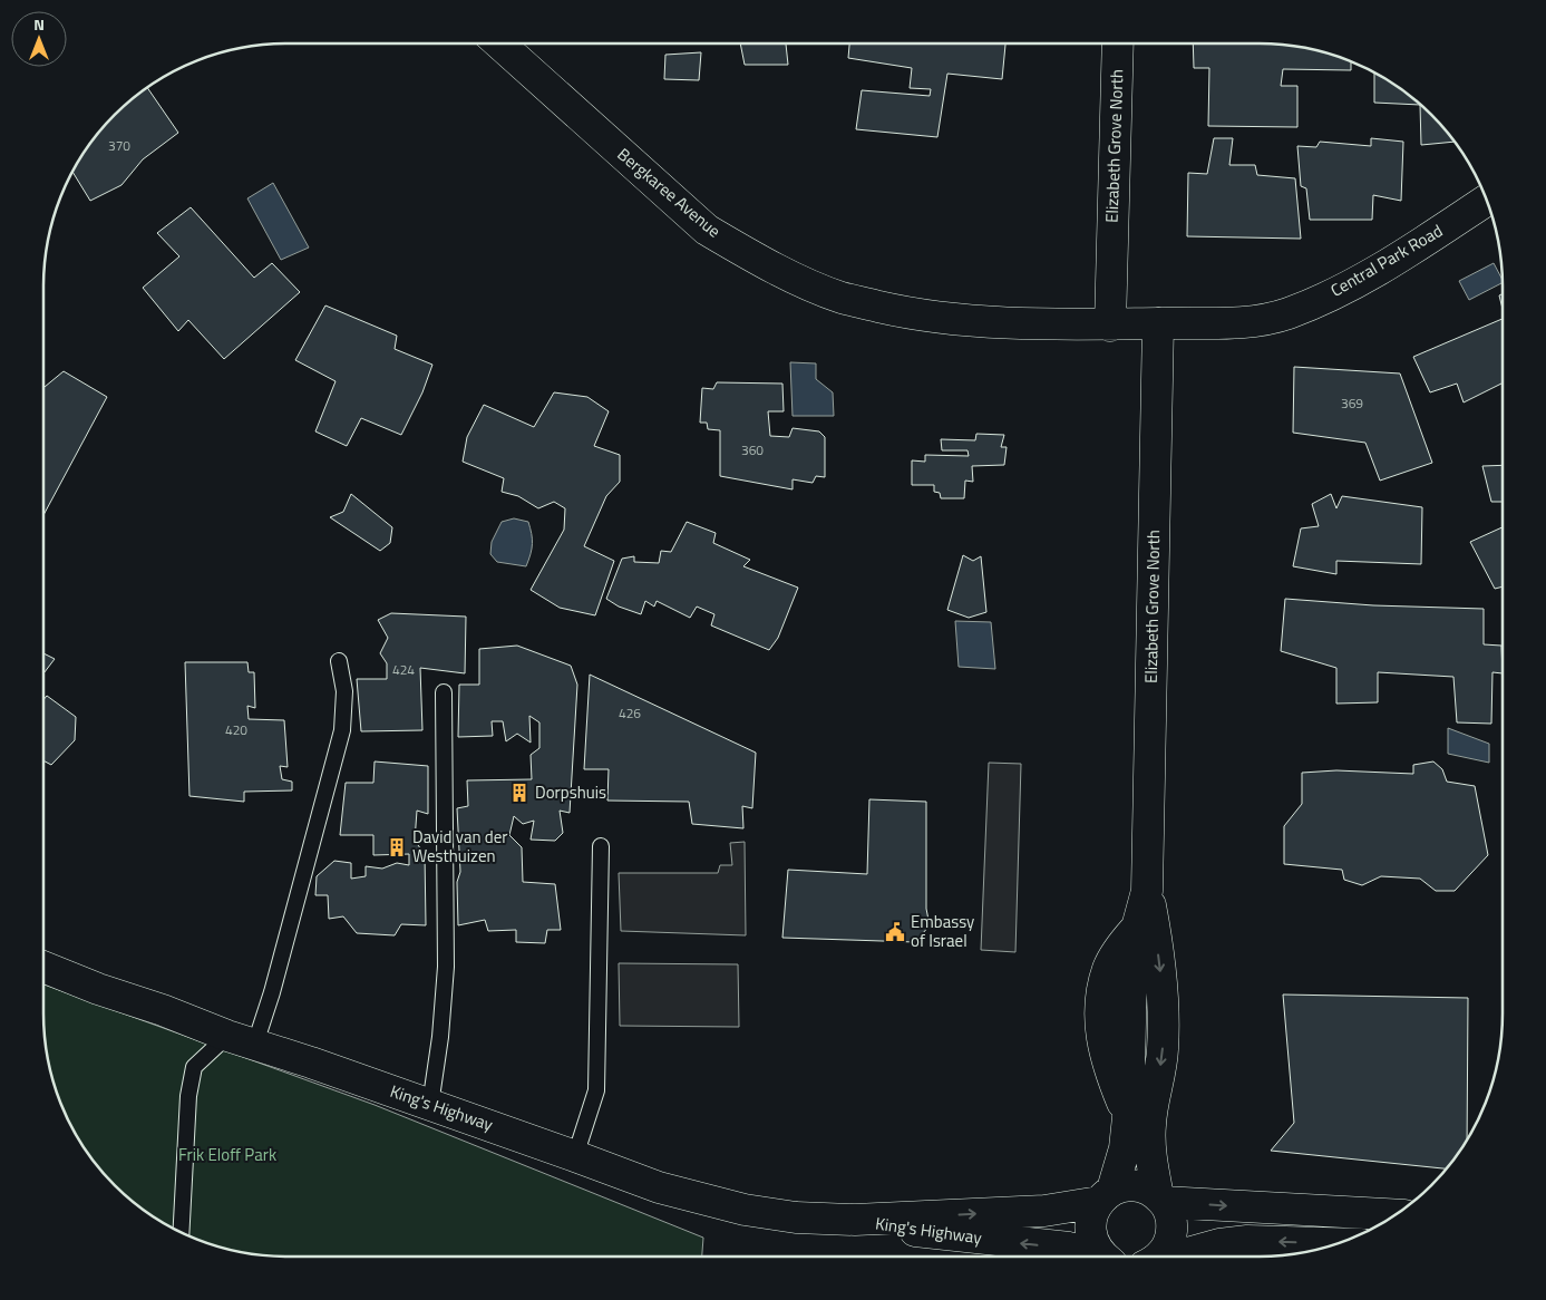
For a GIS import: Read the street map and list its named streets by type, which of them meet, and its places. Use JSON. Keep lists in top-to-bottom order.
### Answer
{
  "streets": {
    "street": [
      "Elizabeth Grove North",
      "Bergkaree Avenue",
      "Central Park Road",
      "King's Highway"
    ]
  },
  "crossings": [
    ["Elizabeth Grove North", "Bergkaree Avenue"],
    ["Elizabeth Grove North", "Central Park Road"],
    ["Elizabeth Grove North", "King's Highway"],
    ["Bergkaree Avenue", "Central Park Road"]
  ],
  "parks": ["Frik Eloff Park"],
  "places": {
    "building": ["Dorpshuis", "David van der Westhuizen"],
    "public building": ["Embassy of Israel"]
  },
  "house_numbers": [
    "370",
    "369",
    "360",
    "424",
    "426",
    "420"
  ],
  "north": "top"
}
